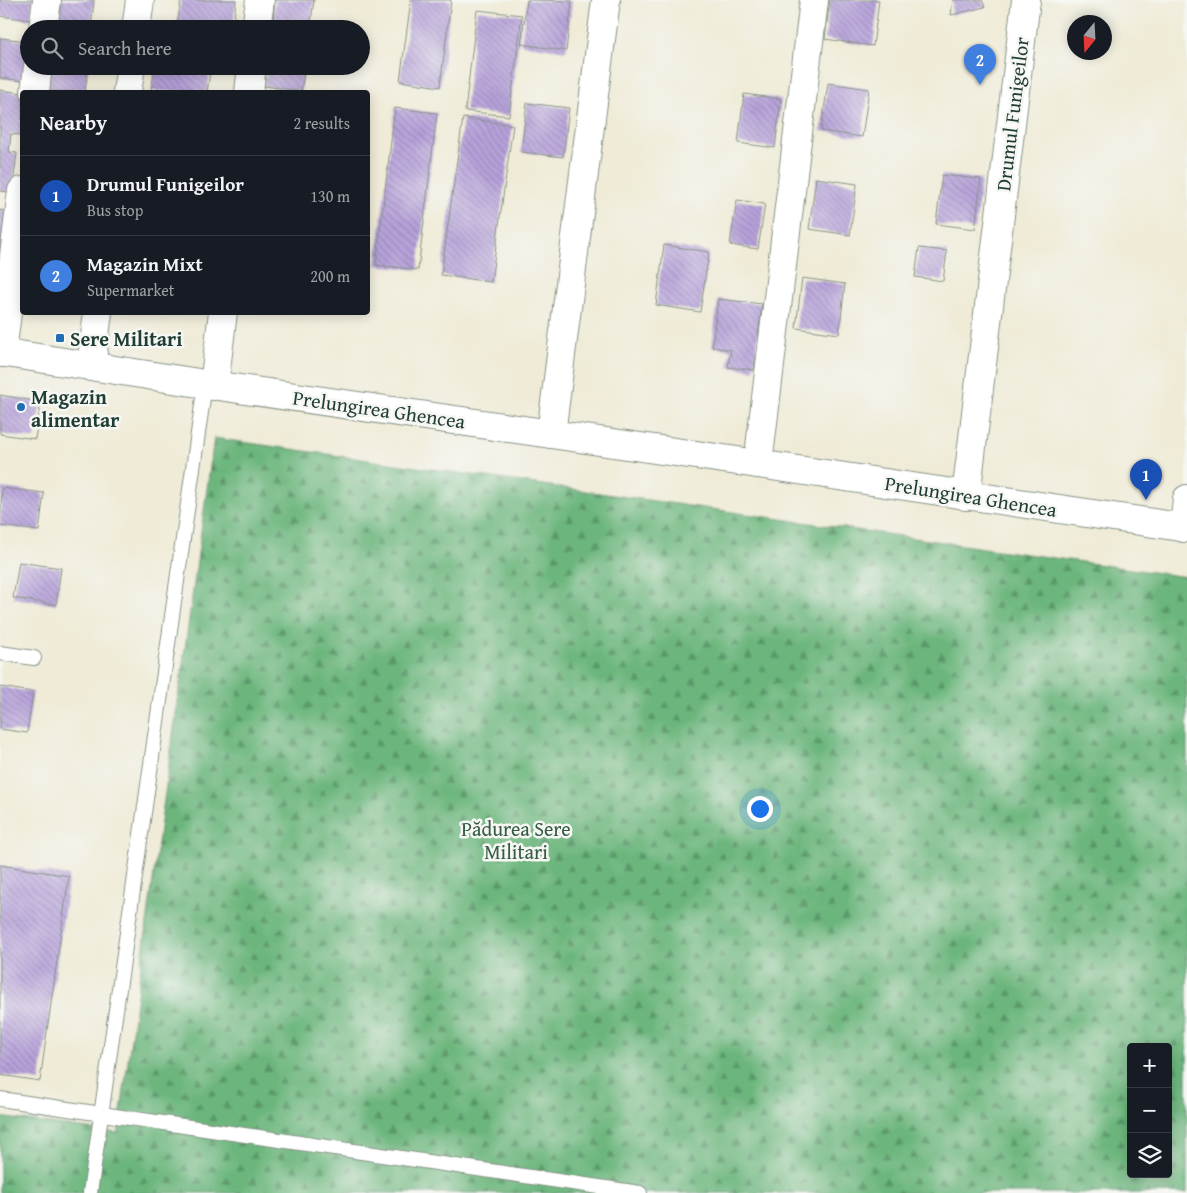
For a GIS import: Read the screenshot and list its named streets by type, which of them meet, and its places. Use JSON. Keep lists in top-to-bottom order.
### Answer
{
  "streets": {
    "street": ["Drumul Funigeilor", "Prelungirea Ghencea"]
  },
  "crossings": [
    ["Drumul Funigeilor", "Prelungirea Ghencea"]
  ],
  "parks": ["Pădurea Sere Militari"],
  "places": {
    "transit": ["Sere Militari"],
    "other": ["Magazin alimentar"]
  },
  "north": "bottom",
  "page": {
    "search": "Search here",
    "pins": ["2", "1"],
    "heading": ["Nearby", "2 results"],
    "list": [
      {
        "mark": "1",
        "name": "Drumul Funigeilor",
        "note": "Bus stop",
        "value": "130 m"
      },
      {
        "mark": "2",
        "name": "Magazin Mixt",
        "note": "Supermarket",
        "value": "200 m"
      }
    ],
    "map_buttons": ["+", "−"]
  }
}
